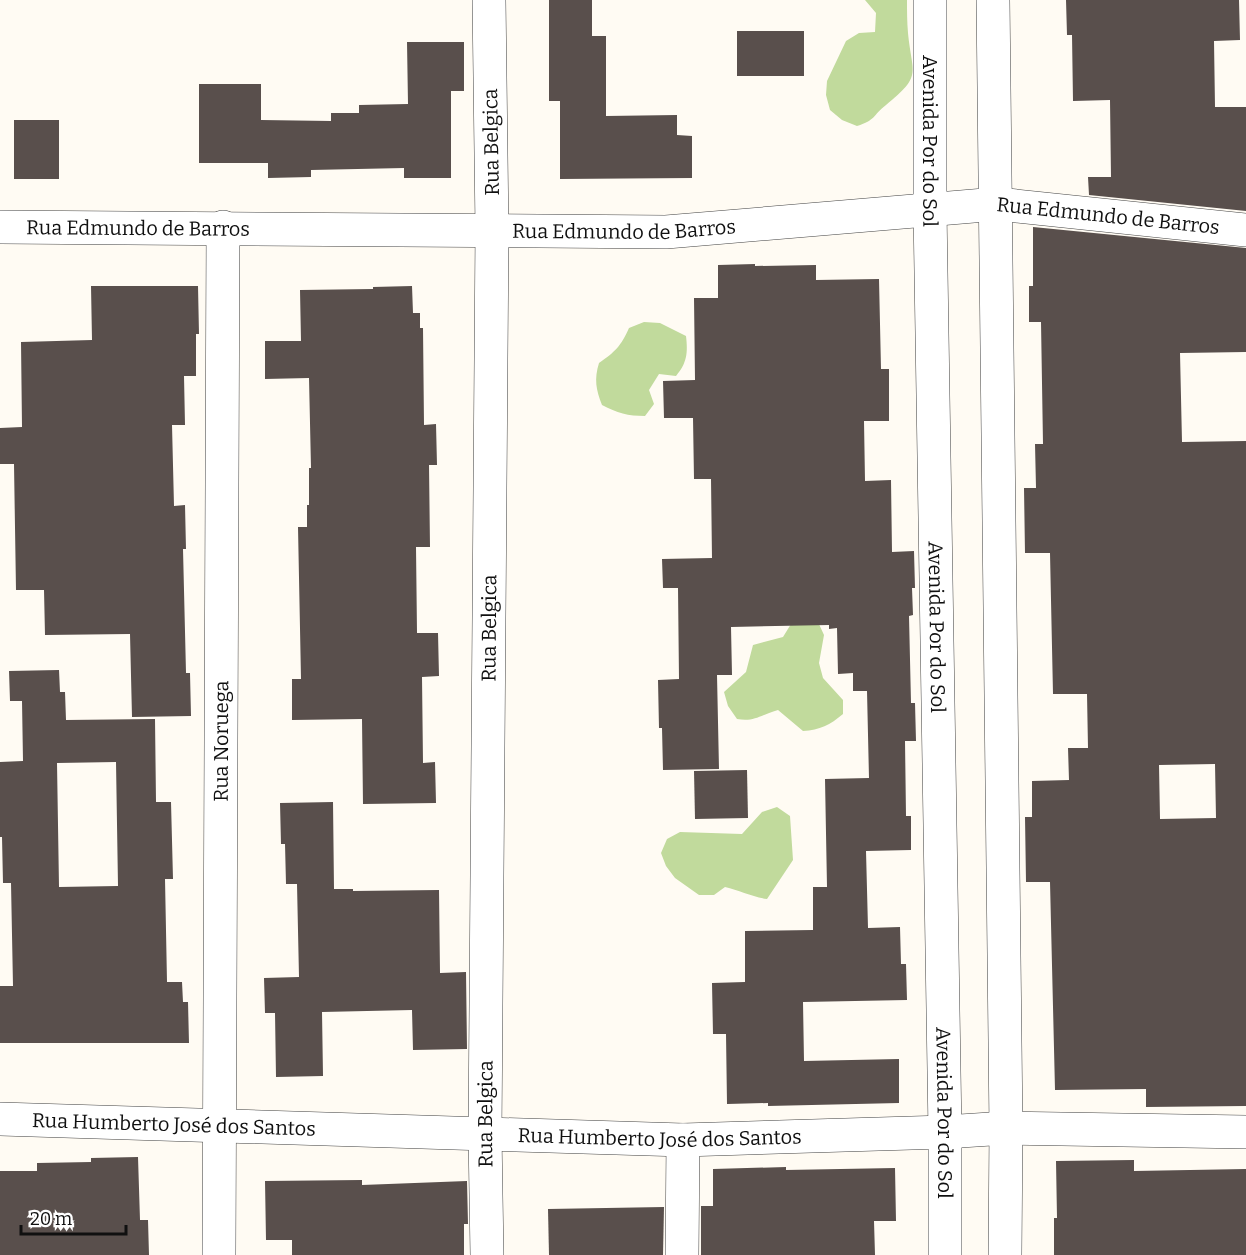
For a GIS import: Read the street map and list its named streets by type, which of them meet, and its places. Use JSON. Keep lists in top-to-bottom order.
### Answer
{
  "streets": {
    "street": [
      "Rua Belgica",
      "Avenida Por do Sol",
      "Rua Edmundo de Barros",
      "Rua Noruega",
      "Rua Humberto José dos Santos"
    ]
  },
  "crossings": [
    ["Rua Belgica", "Rua Edmundo de Barros"],
    ["Rua Belgica", "Rua Humberto José dos Santos"],
    ["Avenida Por do Sol", "Rua Edmundo de Barros"],
    ["Avenida Por do Sol", "Rua Humberto José dos Santos"],
    ["Rua Edmundo de Barros", "Rua Noruega"],
    ["Rua Noruega", "Rua Humberto José dos Santos"]
  ],
  "scale_bar": "20 m"
}
